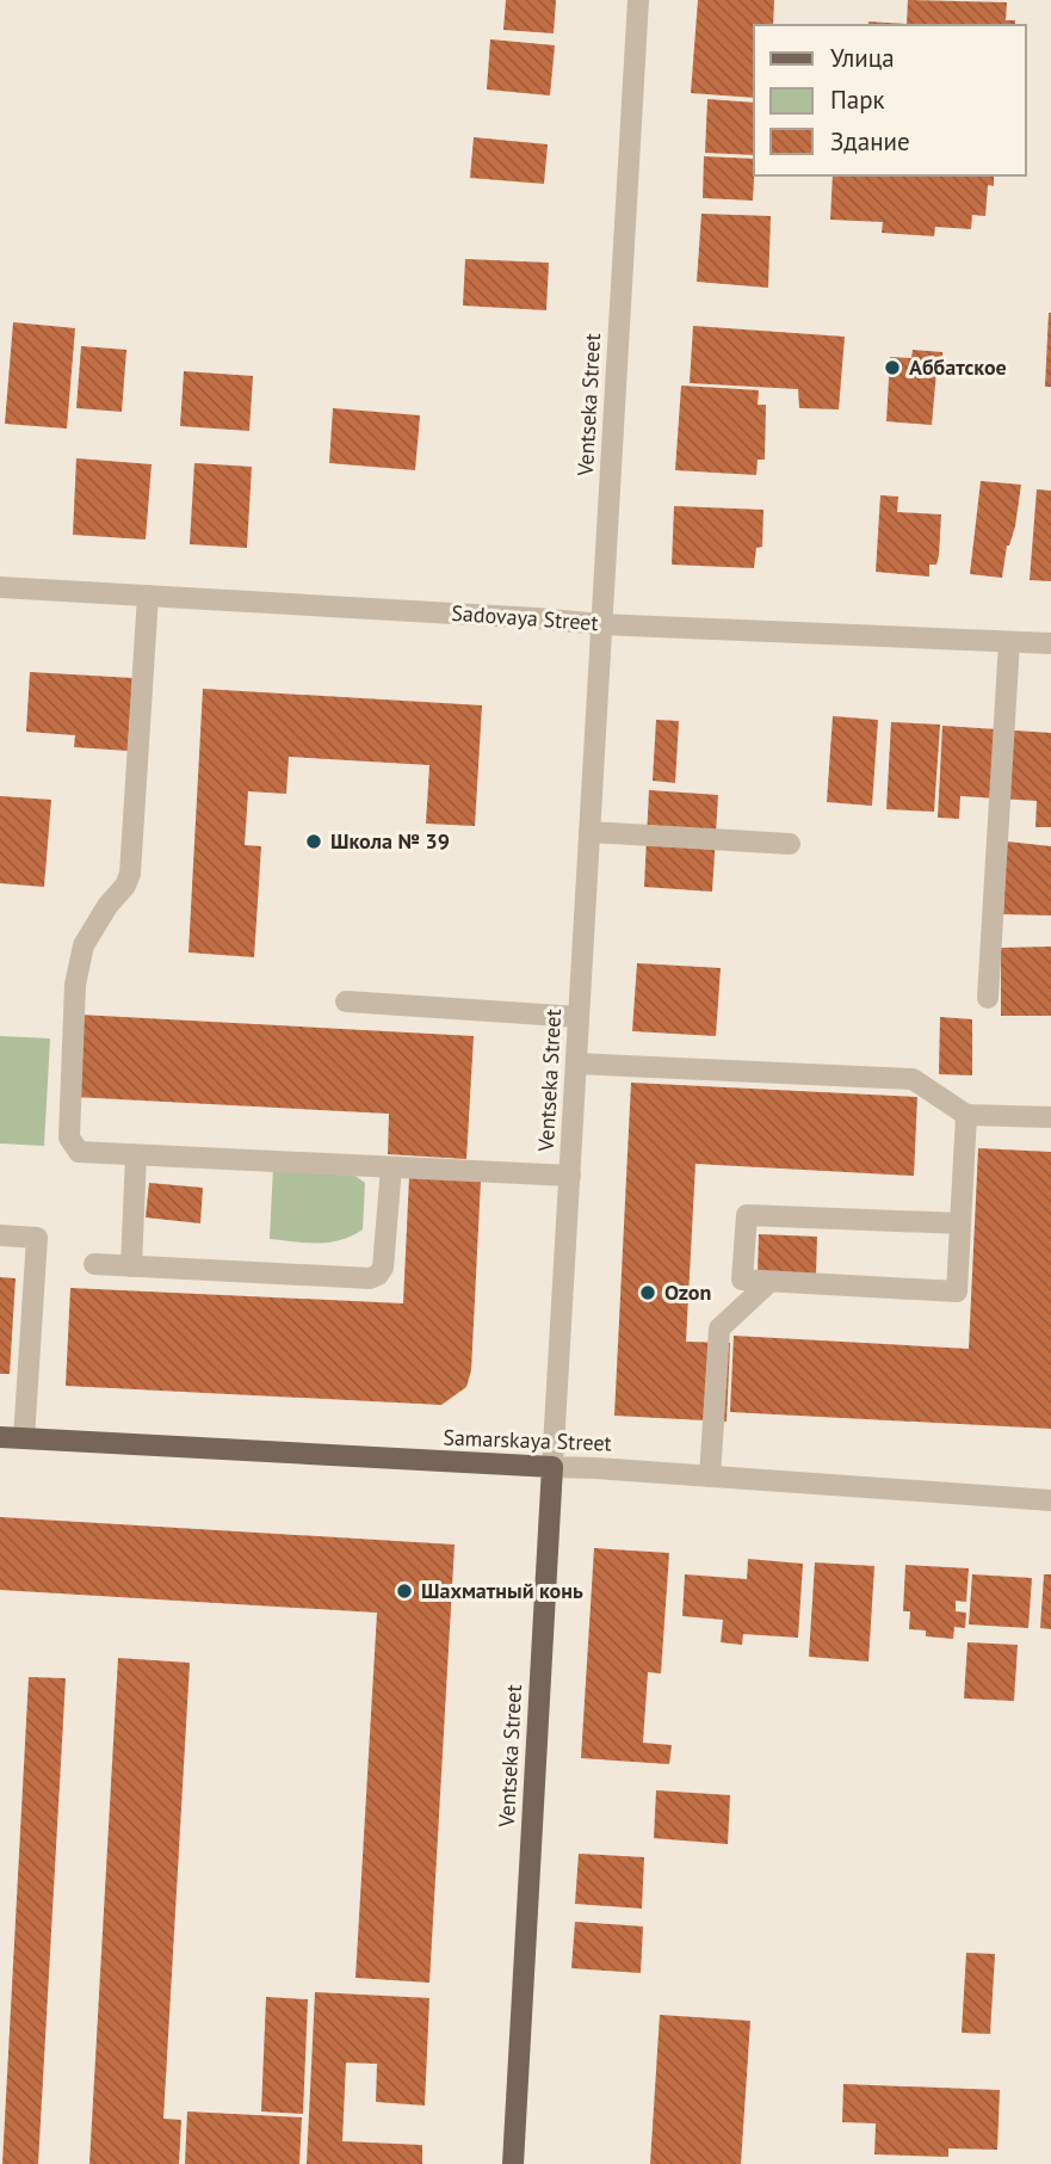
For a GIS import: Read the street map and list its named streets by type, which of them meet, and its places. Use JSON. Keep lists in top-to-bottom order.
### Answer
{
  "streets": {
    "main road": ["Ventseka Street", "Samarskaya Street"],
    "street": ["Sadovaya Street"]
  },
  "crossings": [
    ["Ventseka Street", "Sadovaya Street"],
    ["Ventseka Street", "Samarskaya Street"]
  ],
  "places": [
    "Аббатское",
    "Школа № 39",
    "Ozon",
    "Шахматный конь"
  ],
  "legend": ["Улица", "Парк", "Здание"]
}
